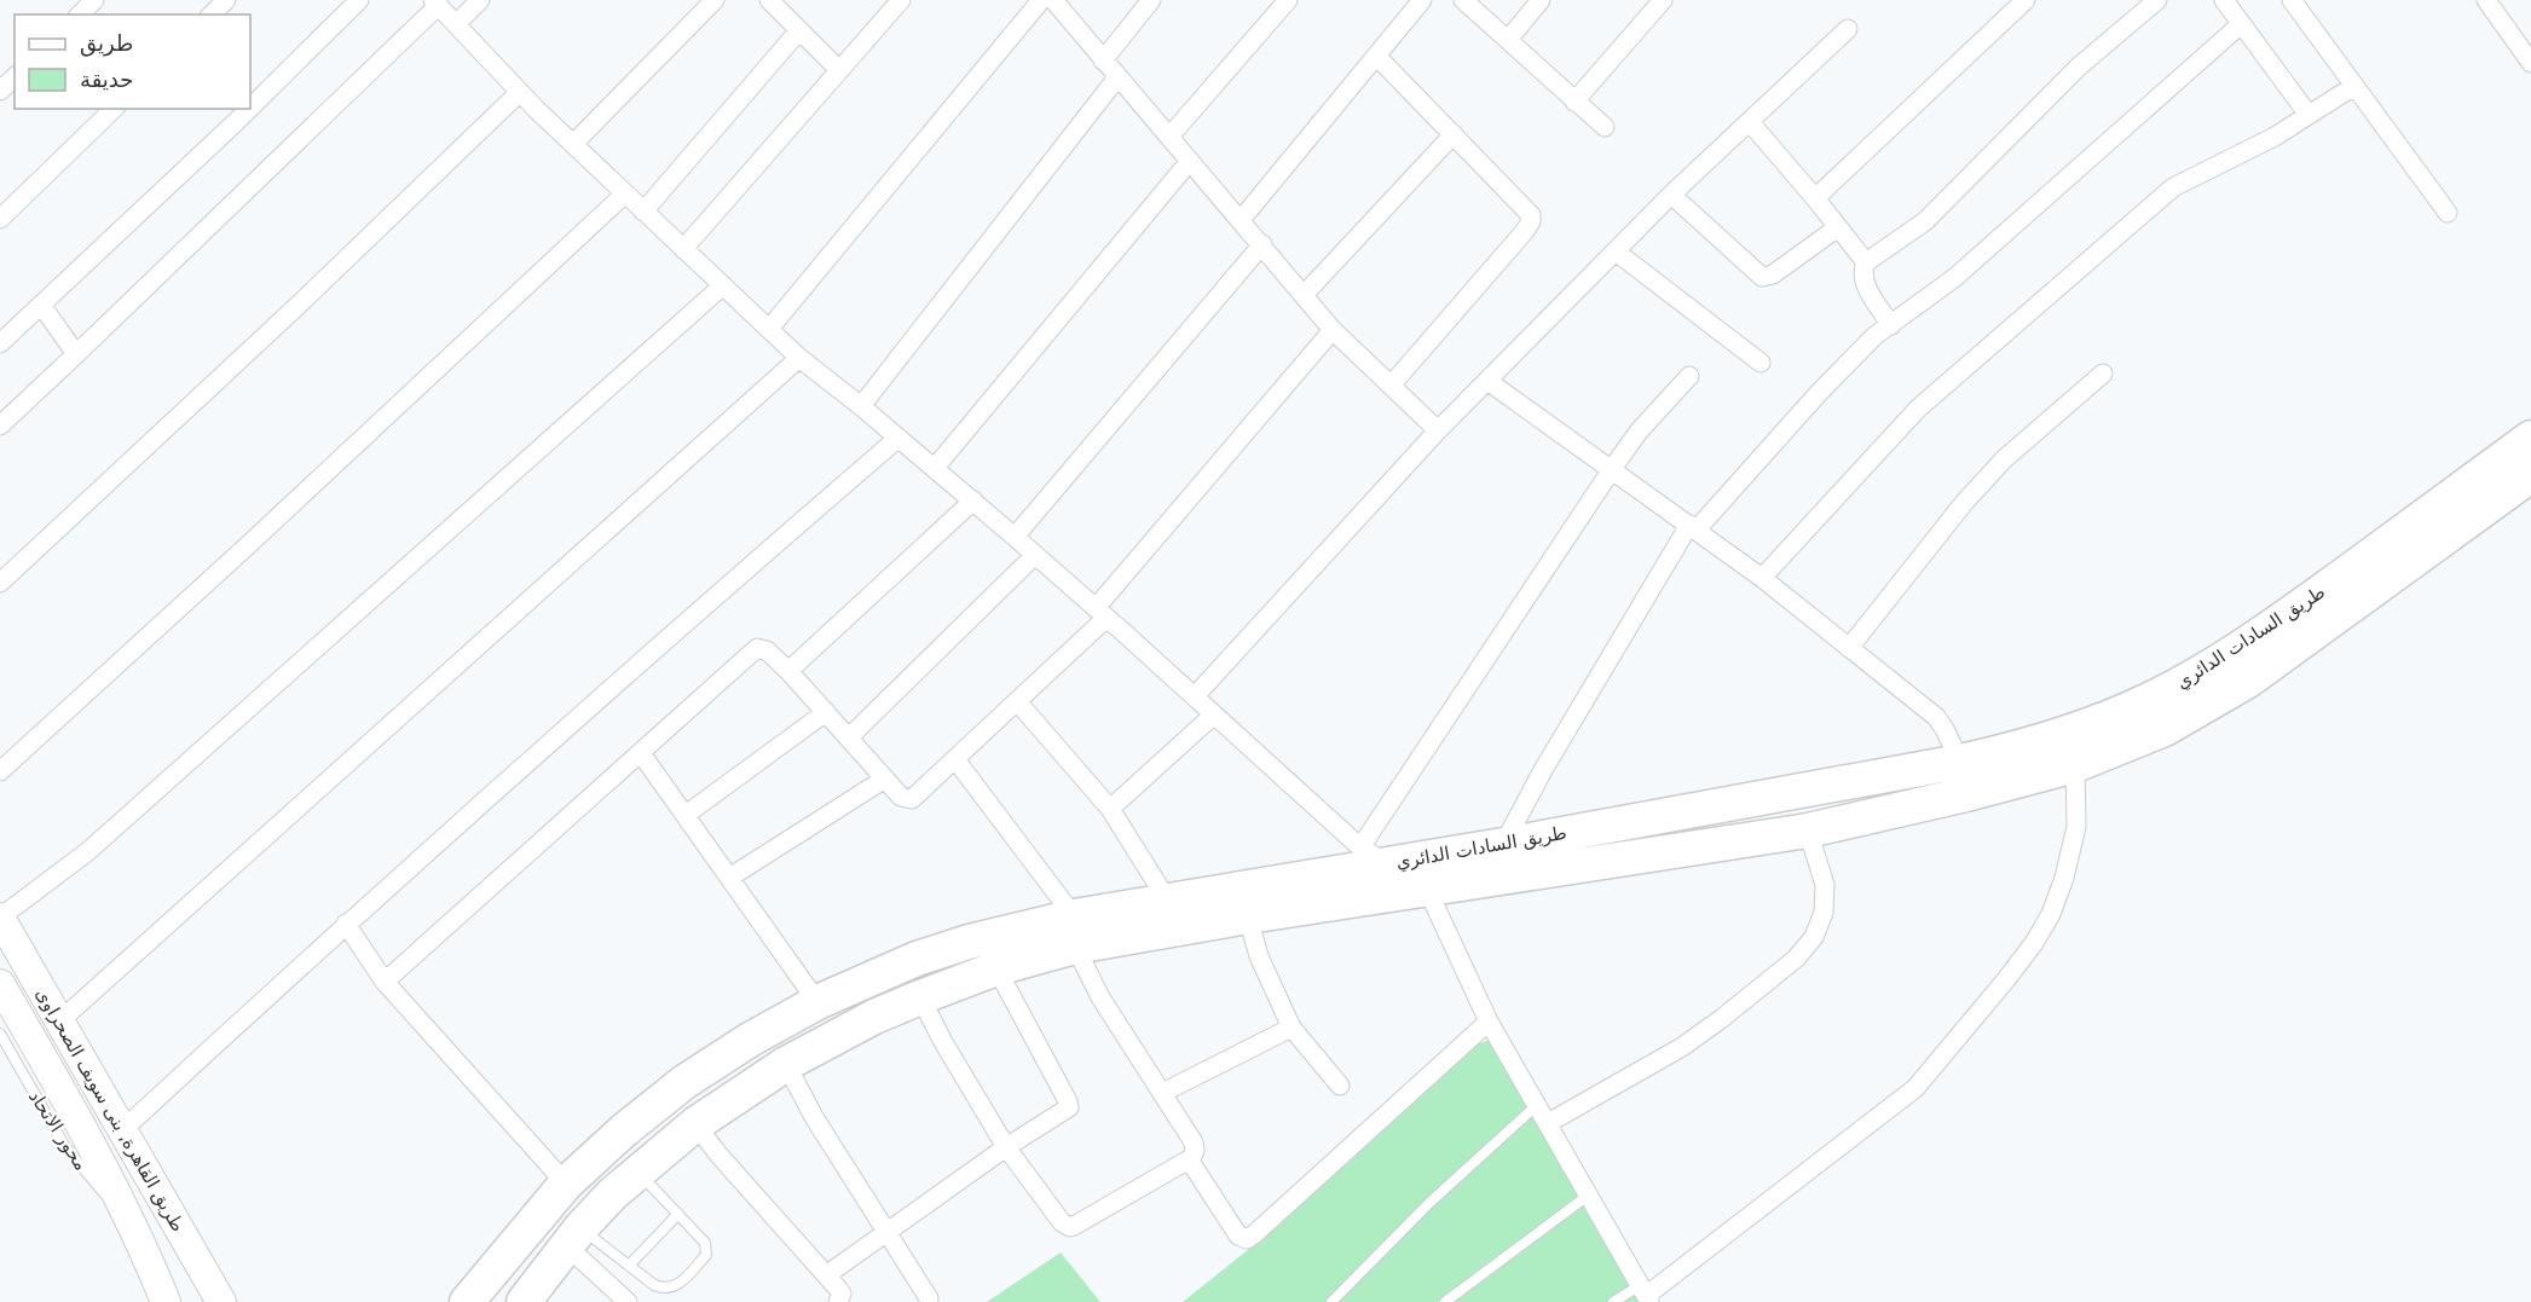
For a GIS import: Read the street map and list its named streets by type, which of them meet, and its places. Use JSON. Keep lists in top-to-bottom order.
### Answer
{
  "streets": {
    "highway": ["طريق السادات الدائري"],
    "main road": ["طريق القاهرة, بنى سويف الصحراوى"],
    "lane": ["محور الاتحاد"]
  },
  "crossings": [
    ["طريق القاهرة, بنى سويف الصحراوى", "محور الاتحاد"]
  ],
  "legend": ["طريق", "حديقة"]
}
